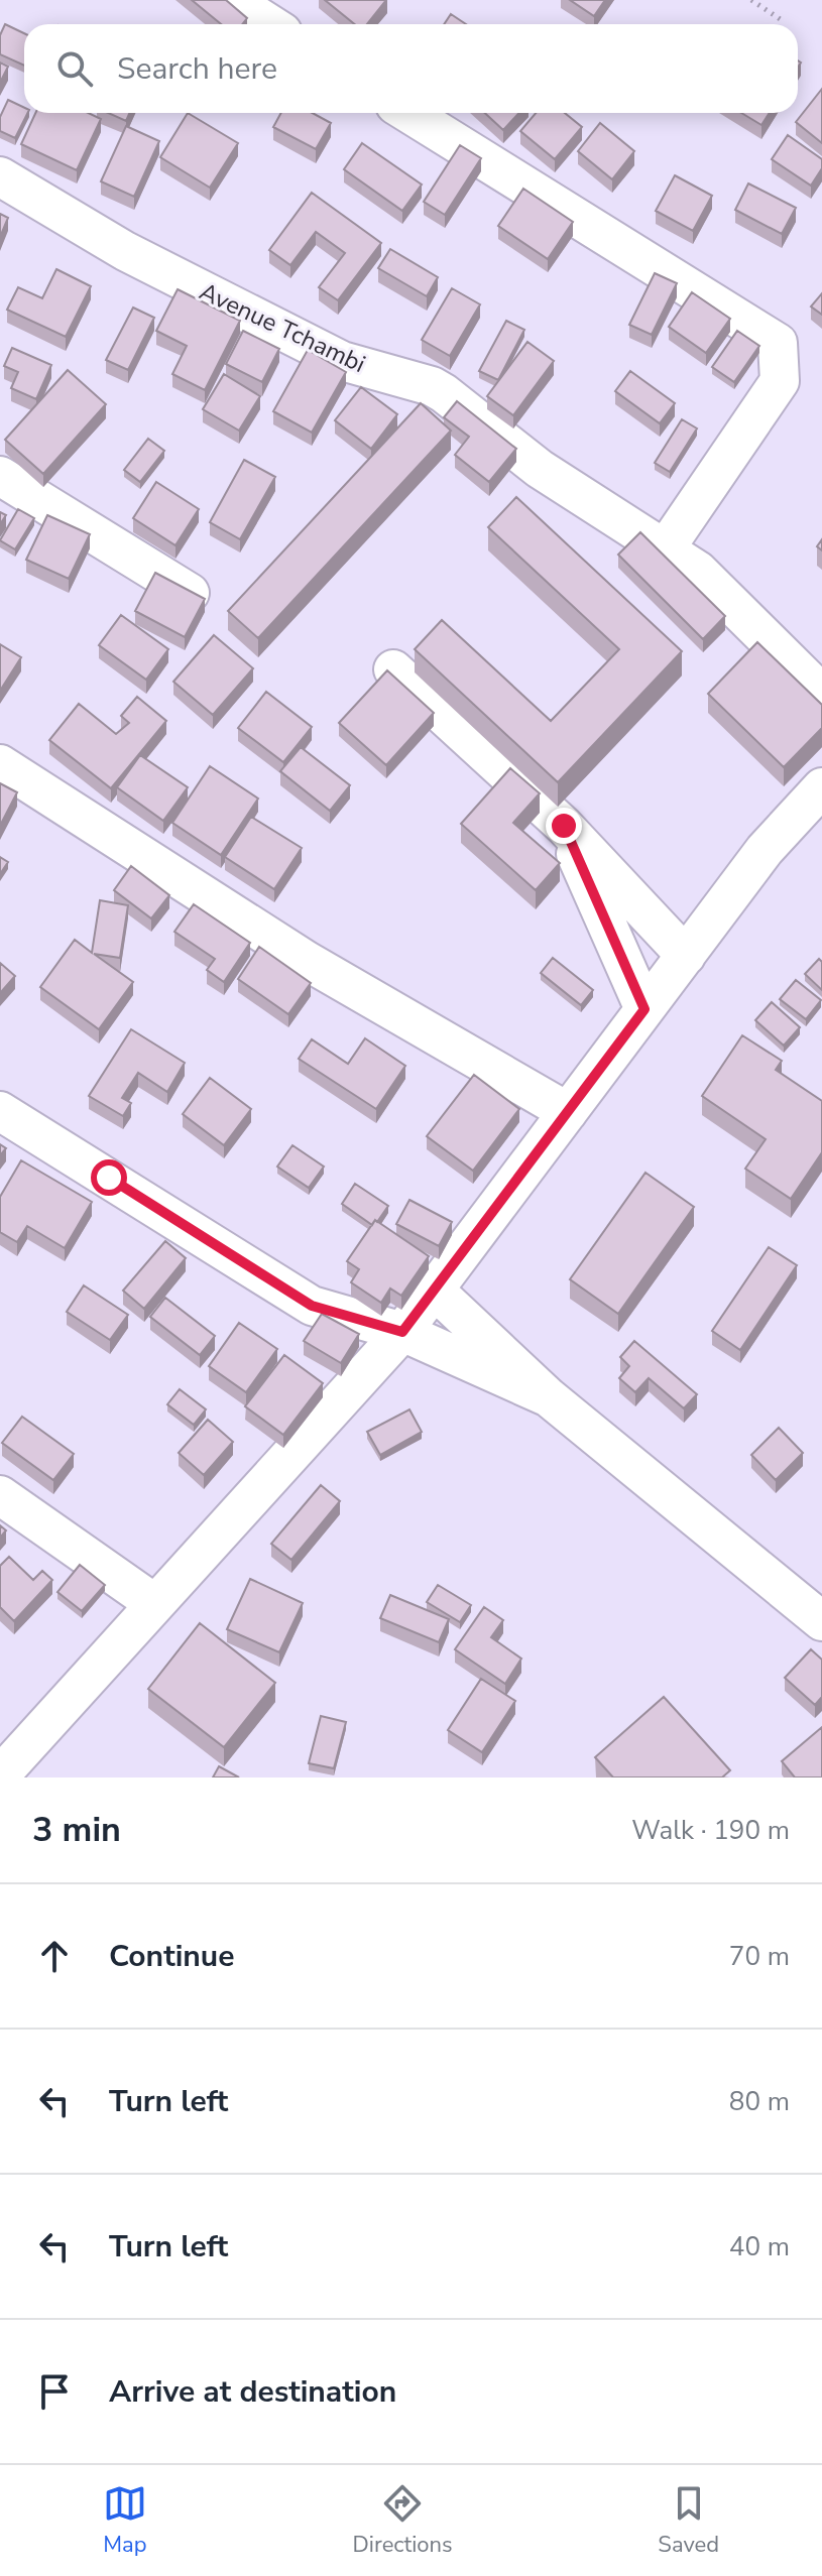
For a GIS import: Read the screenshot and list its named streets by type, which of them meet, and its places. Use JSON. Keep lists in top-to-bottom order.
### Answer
{
  "streets": {
    "street": ["Avenue Tchambi"]
  },
  "page": {
    "search": "Search here",
    "heading": ["3 min", "Walk · 190 m"],
    "list": [
      ["Continue", "70 m"],
      ["Turn left", "80 m"],
      ["Turn left", "40 m"],
      "Arrive at destination"
    ],
    "nav": ["Map", "Directions", "Saved"]
  }
}
